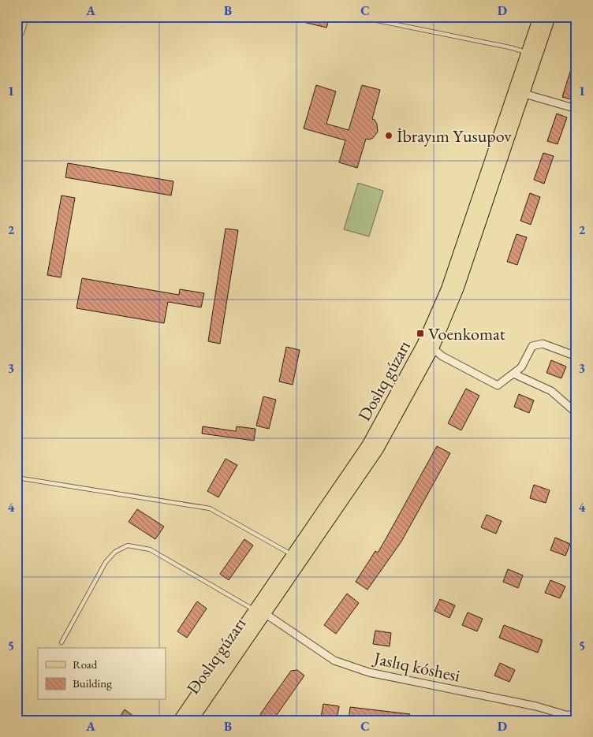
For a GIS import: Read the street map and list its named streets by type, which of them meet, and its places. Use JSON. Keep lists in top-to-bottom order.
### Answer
{
  "streets": {
    "main road": ["Doslıq gúzarı"],
    "street": ["Jaslıq kóshesi"]
  },
  "crossings": [
    ["Doslıq gúzarı", "Jaslıq kóshesi"]
  ],
  "places": {
    "other": ["İbrayım Yusupov"],
    "transit": ["Voenkomat"]
  },
  "legend": ["Road", "Building"],
  "grid": {
    "columns": [
      "A",
      "B",
      "C",
      "D"
    ],
    "rows": [
      "1",
      "2",
      "3",
      "4",
      "5"
    ]
  }
}
